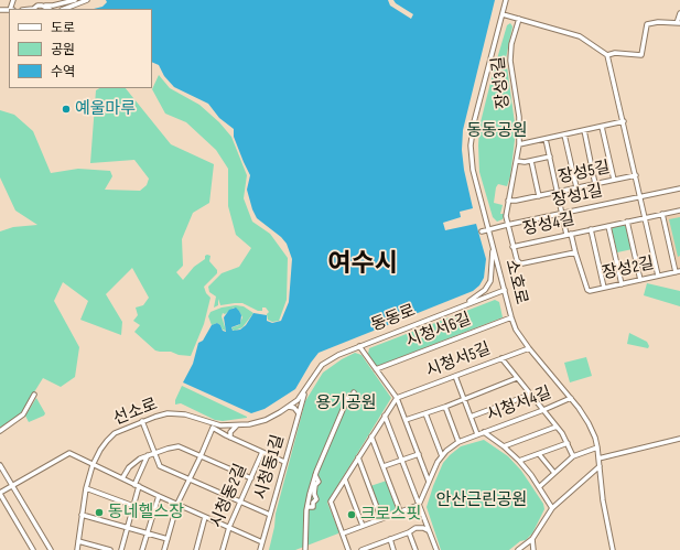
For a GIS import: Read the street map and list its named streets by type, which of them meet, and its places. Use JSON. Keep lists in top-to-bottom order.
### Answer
{
  "streets": {
    "street": [
      "장성3길",
      "장성5길",
      "장성1길",
      "장성4길",
      "장성2길",
      "소호로",
      "동동로",
      "시청서6길",
      "시청서5길",
      "시청서4길",
      "선소로",
      "시청동1길",
      "시청동2길"
    ]
  },
  "crossings": [
    ["장성3길", "장성5길"],
    ["장성3길", "장성1길"],
    ["장성1길", "소호로"],
    ["장성4길", "장성2길"],
    ["소호로", "동동로"],
    ["소호로", "시청서6길"],
    ["소호로", "시청서5길"],
    ["소호로", "시청서4길"],
    ["동동로", "선소로"],
    ["동동로", "시청동1길"],
    ["시청서5길", "시청서4길"],
    ["선소로", "시청동1길"]
  ],
  "districts": ["여수시"],
  "parks": ["동동공원", "용기공원", "안산근린공원"],
  "places": ["예울마루", "동네헬스장", "크로스핏"],
  "legend": ["도로", "공원", "수역"]
}
